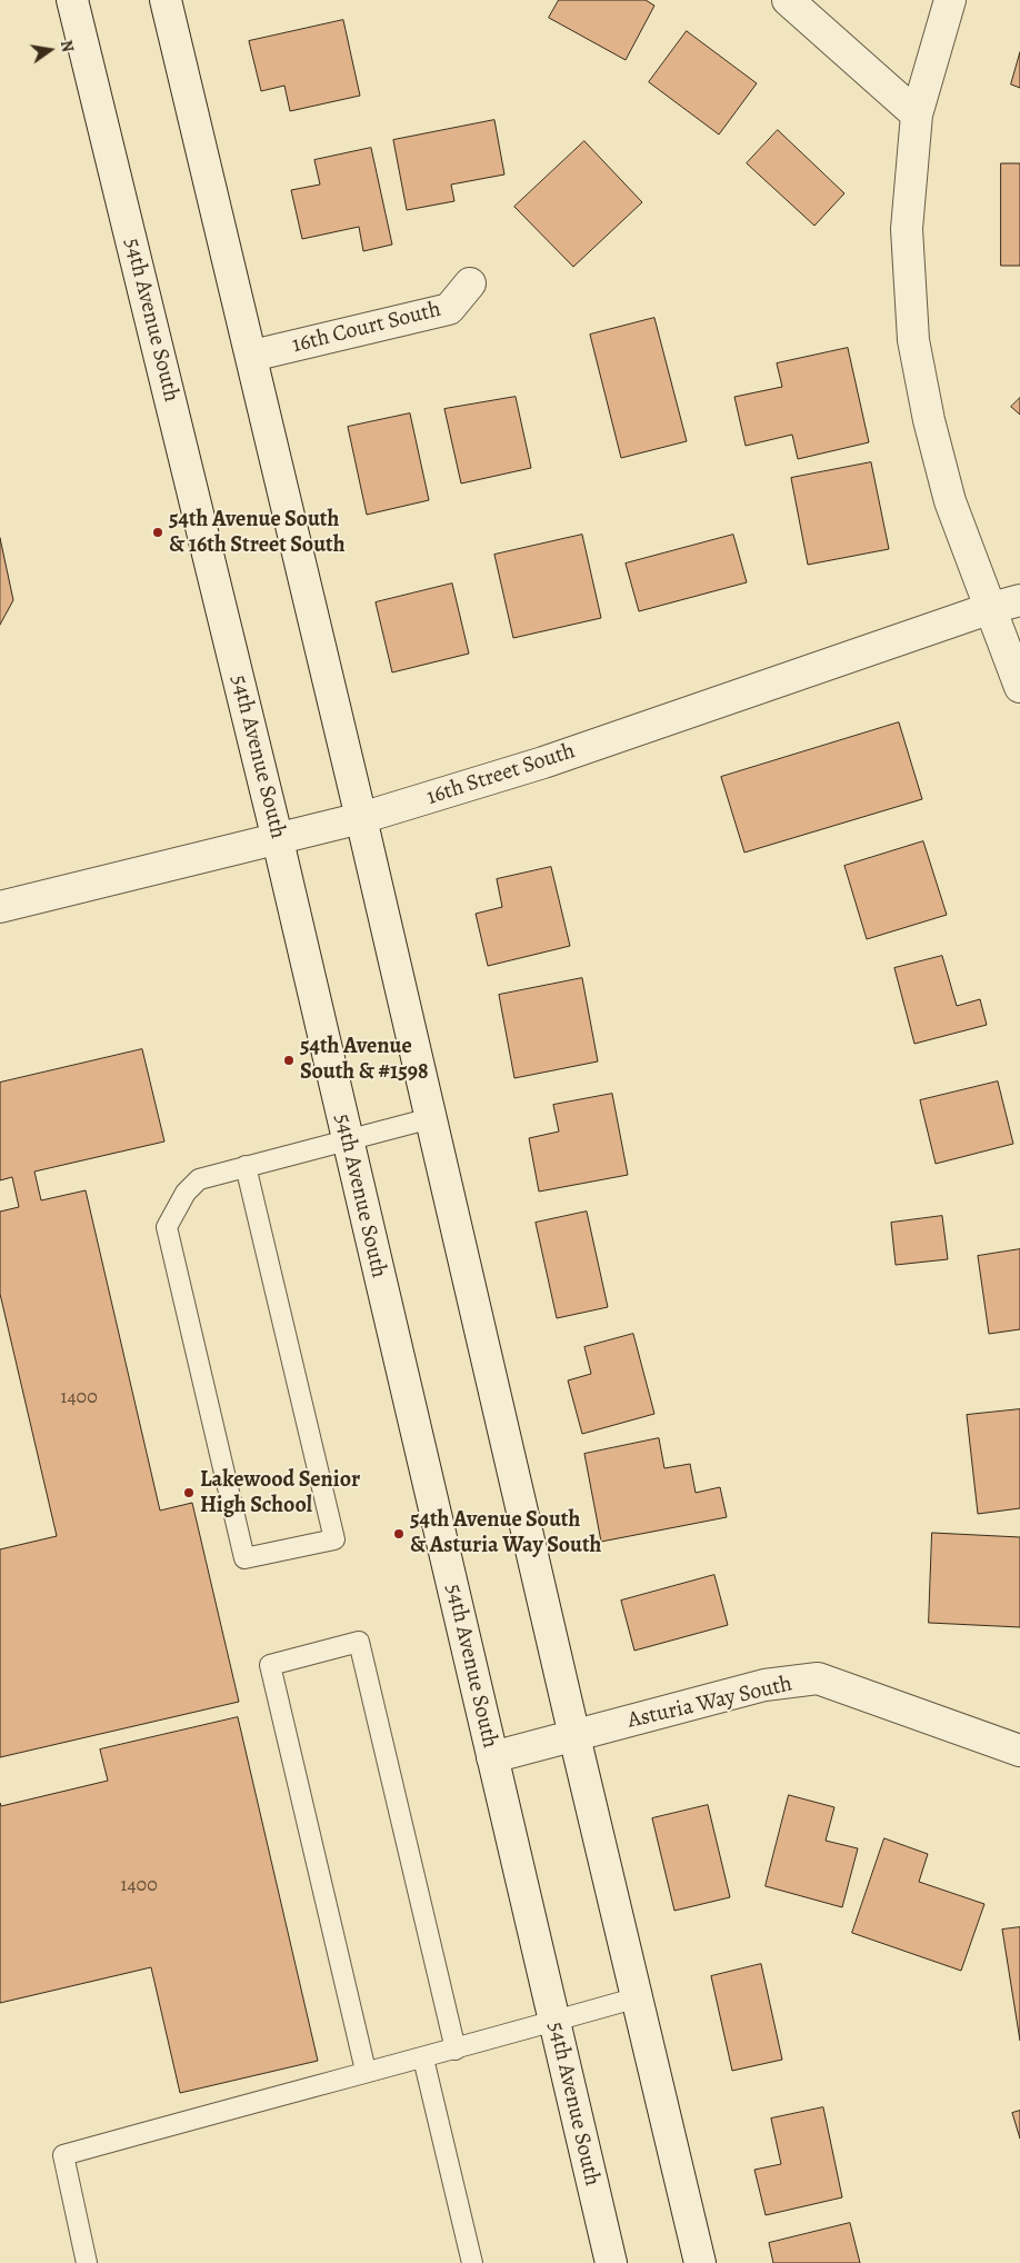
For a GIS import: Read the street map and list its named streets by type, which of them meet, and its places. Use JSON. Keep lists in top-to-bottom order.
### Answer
{
  "streets": {
    "main road": [
      "54th Avenue South",
      "16th Court South",
      "16th Street South",
      "Asturia Way South"
    ]
  },
  "crossings": [
    ["54th Avenue South", "16th Street South"],
    ["54th Avenue South", "Asturia Way South"]
  ],
  "places": [
    "54th Avenue South & 16th Street South",
    "54th Avenue South & #1598",
    "Lakewood Senior High School",
    "54th Avenue South & Asturia Way South"
  ],
  "house_numbers": ["1400", "1400"],
  "north": "right"
}
